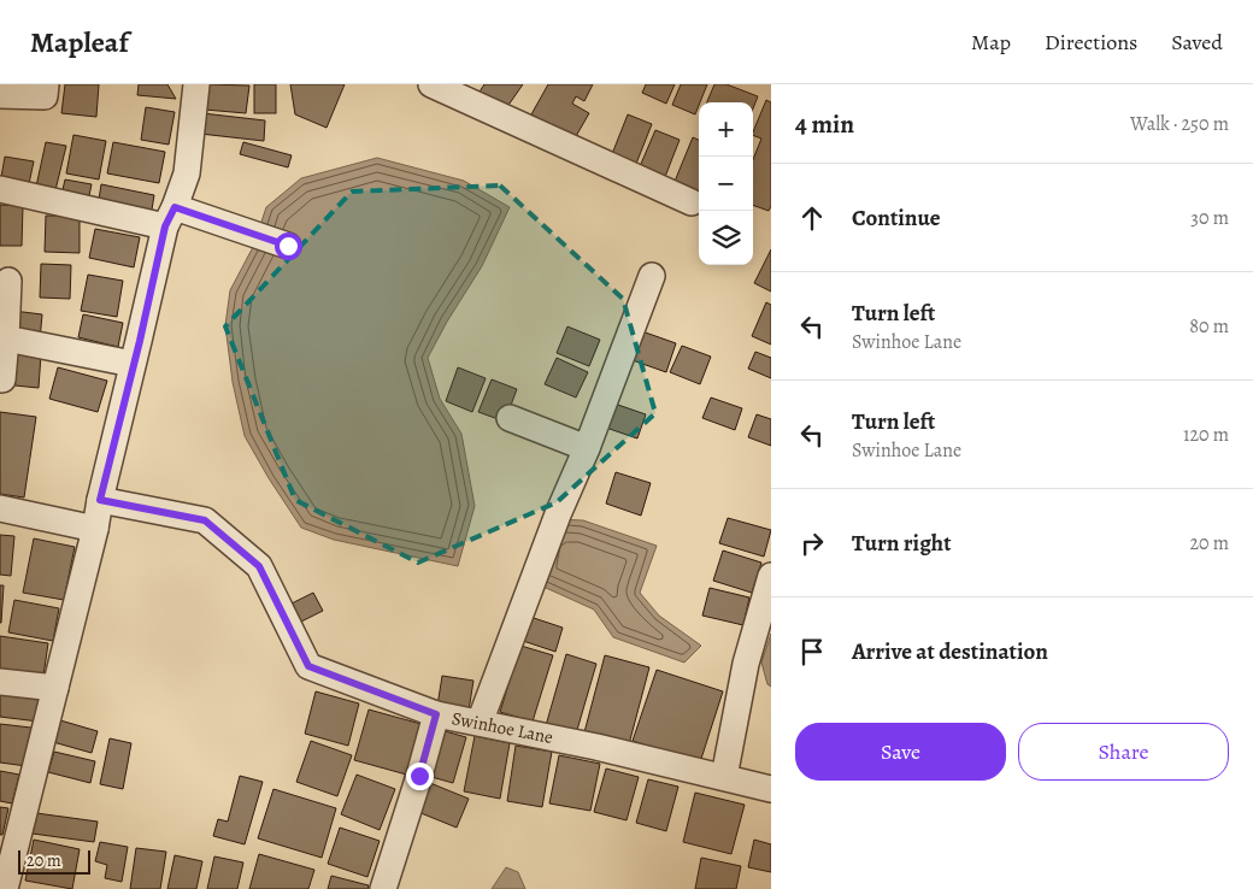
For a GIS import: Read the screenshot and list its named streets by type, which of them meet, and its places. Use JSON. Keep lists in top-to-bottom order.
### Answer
{
  "streets": {
    "street": ["Swinhoe Lane"]
  },
  "scale_bar": "20 m",
  "page": {
    "header": "Mapleaf",
    "nav": ["Map", "Directions", "Saved"],
    "heading": ["4 min", "Walk · 250 m"],
    "map_buttons": ["+", "−"],
    "list": [
      ["Continue", "30 m"],
      ["Turn left", "Swinhoe Lane", "80 m"],
      ["Turn left", "Swinhoe Lane", "120 m"],
      ["Turn right", "20 m"],
      "Arrive at destination"
    ],
    "buttons": ["Save", "Share"],
    "scale": "20 m"
  }
}
